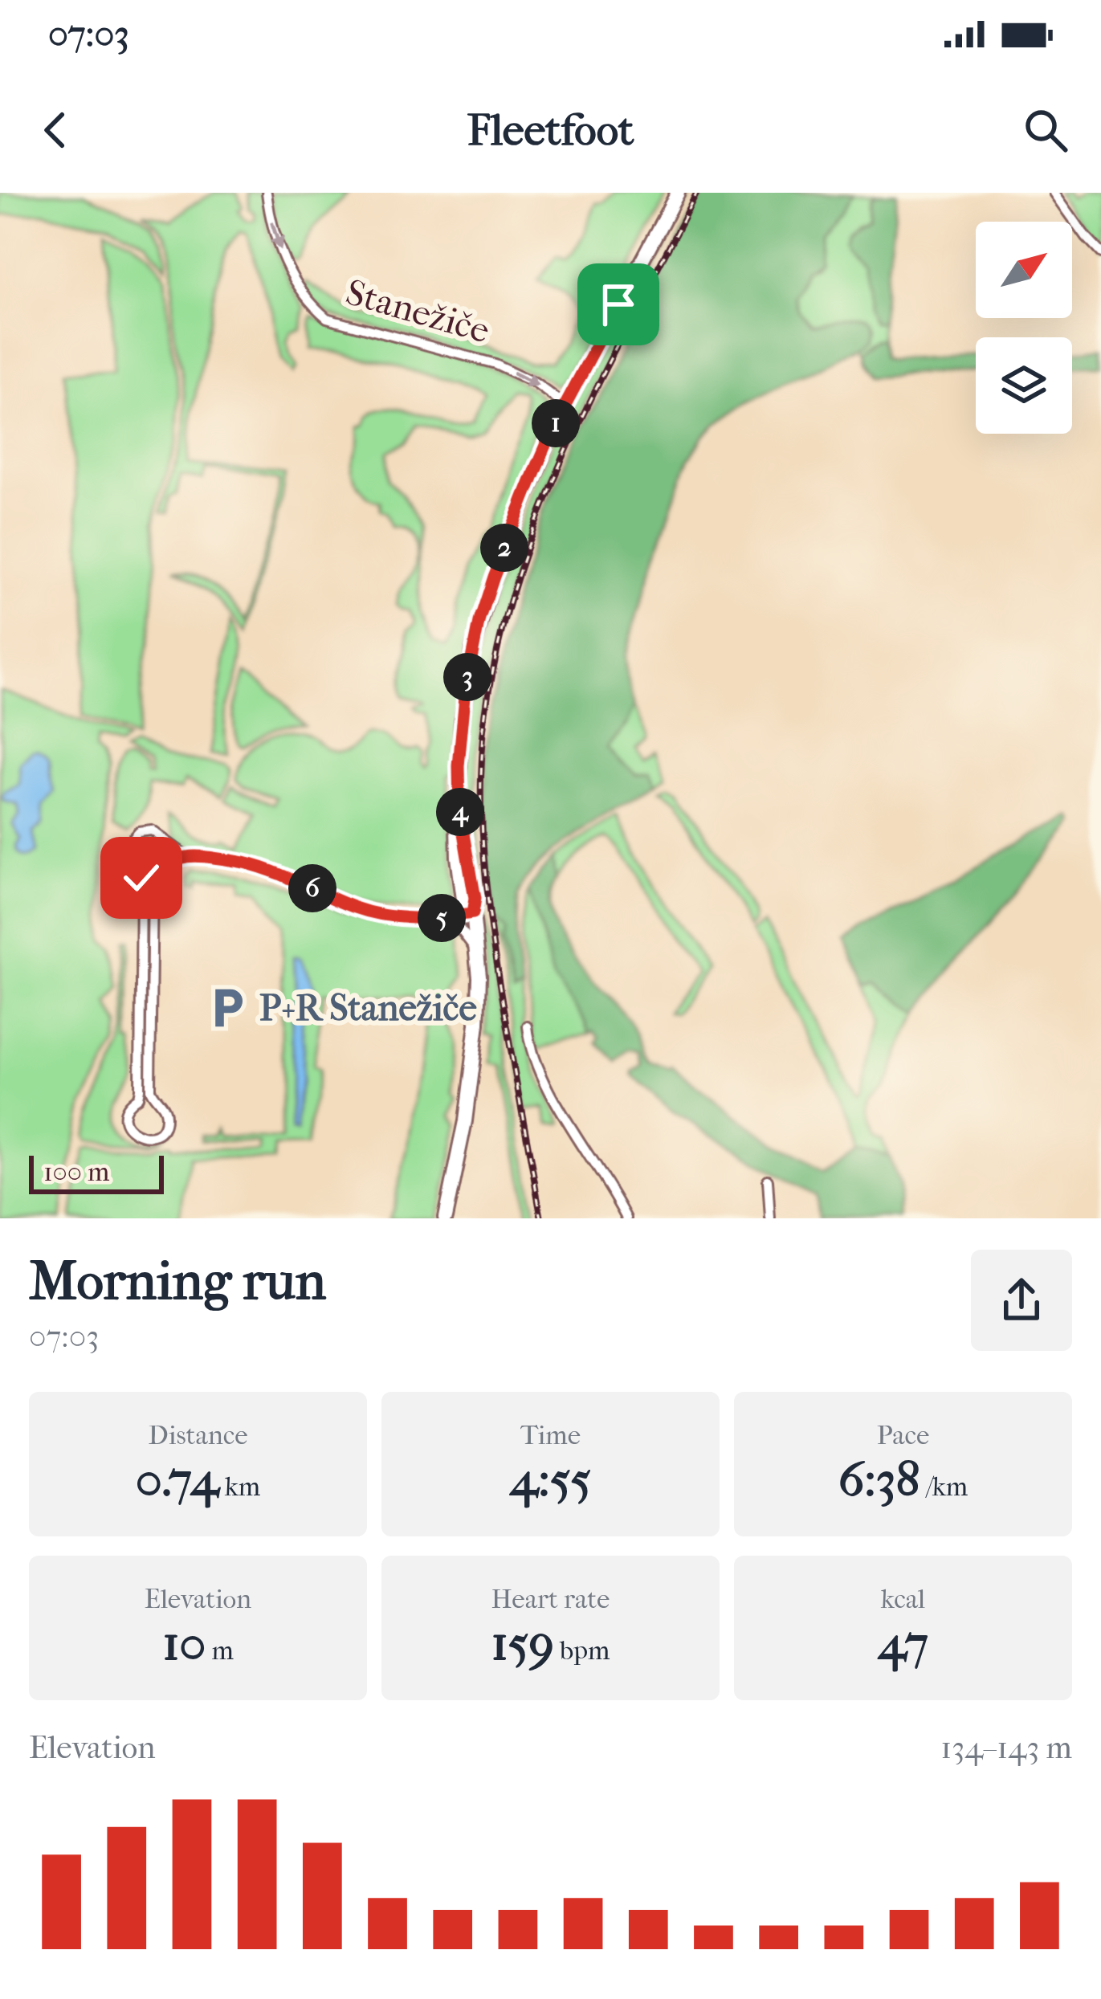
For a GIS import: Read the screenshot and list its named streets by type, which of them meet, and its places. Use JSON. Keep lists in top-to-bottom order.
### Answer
{
  "streets": {
    "street": ["Stanežiče"]
  },
  "one_way": ["Stanežiče"],
  "places": {
    "parking": ["P+R Stanežiče"]
  },
  "scale_bar": "100 m",
  "north": "top right",
  "page": {
    "status": "07:03",
    "header": "Fleetfoot",
    "pins": [
      "1",
      "2",
      "3",
      "4",
      "6",
      "5"
    ],
    "scale": "100 m",
    "heading": ["Morning run", "07:03"],
    "stats": [
      ["Distance", "0.74 km"],
      ["Time", "4:55"],
      ["Pace", "6:38 /km"],
      ["Elevation", "10 m"],
      ["Heart rate", "159 bpm"],
      ["kcal", "47"]
    ],
    "chart": ["Elevation", "134–143 m"]
  }
}
